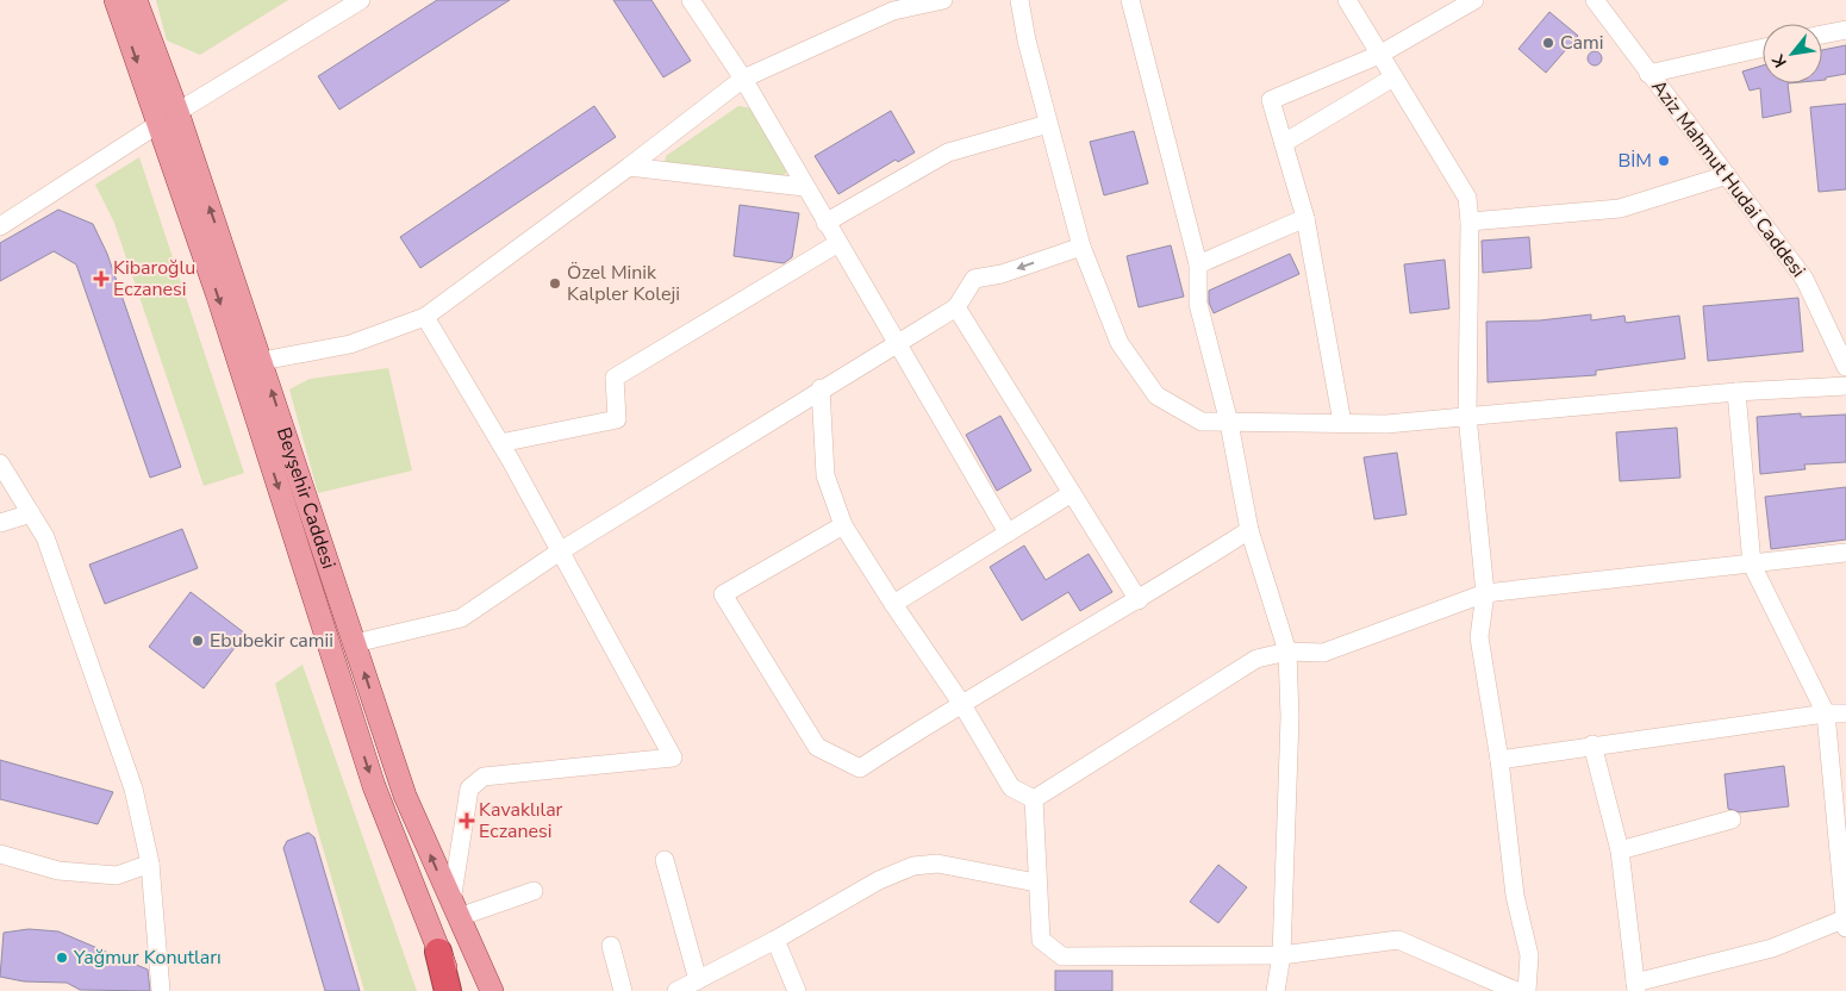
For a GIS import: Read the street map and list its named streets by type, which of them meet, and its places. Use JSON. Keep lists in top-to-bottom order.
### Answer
{
  "streets": {
    "main road": ["Beyşehir Caddesi"],
    "street": ["Aziz Mahmut Hudai Caddesi"]
  },
  "places": {
    "other": [
      "Cami",
      "BİM",
      "Özel Minik Kalpler Koleji",
      "Ebubekir camii",
      "Yağmur Konutları"
    ],
    "health": ["Kibaroğlu Eczanesi", "Kavaklılar Eczanesi"]
  },
  "north": "bottom left"
}
